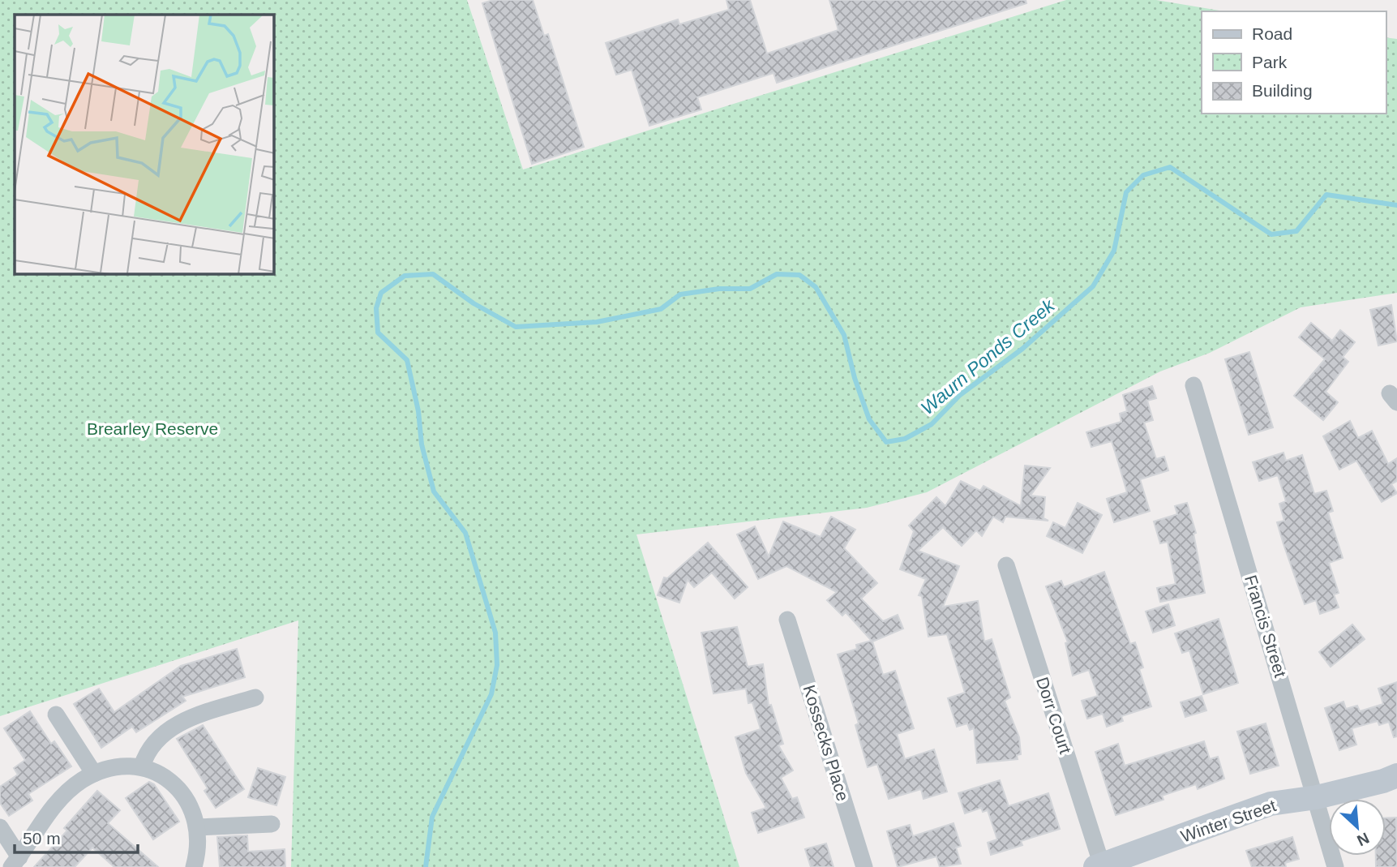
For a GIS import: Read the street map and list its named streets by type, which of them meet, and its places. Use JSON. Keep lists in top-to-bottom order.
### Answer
{
  "streets": {
    "street": [
      "Francis Street",
      "Dorr Court",
      "Kossecks Place",
      "Winter Street"
    ]
  },
  "crossings": [
    ["Francis Street", "Winter Street"],
    ["Dorr Court", "Winter Street"]
  ],
  "water": ["Waurn Ponds Creek"],
  "parks": ["Brearley Reserve"],
  "legend": ["Road", "Park", "Building"],
  "scale_bar": "50 m",
  "north": "bottom right"
}
